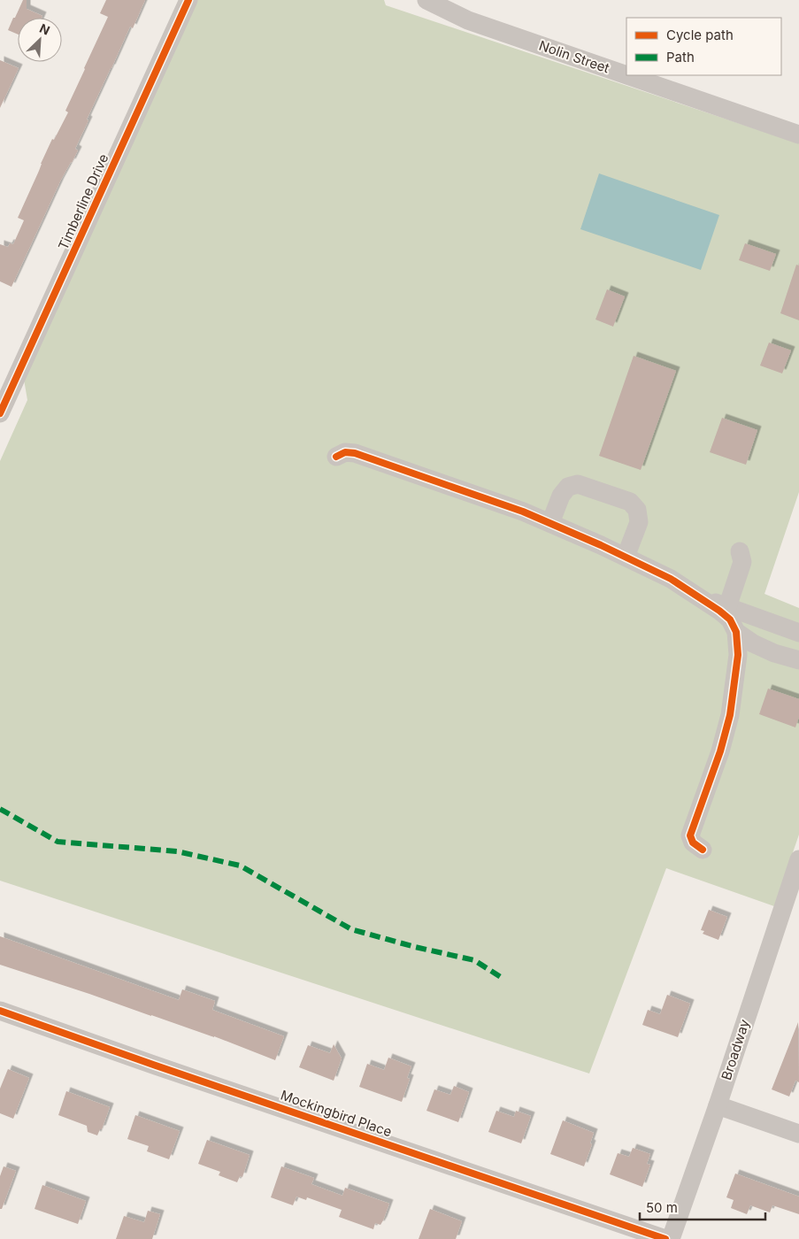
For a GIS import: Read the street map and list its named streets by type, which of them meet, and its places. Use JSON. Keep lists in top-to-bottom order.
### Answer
{
  "streets": {
    "street": [
      "Nolin Street",
      "Timberline Drive",
      "Broadway",
      "Mockingbird Place"
    ]
  },
  "legend": ["Cycle path", "Path"],
  "scale_bar": "50 m",
  "north": "top right"
}
